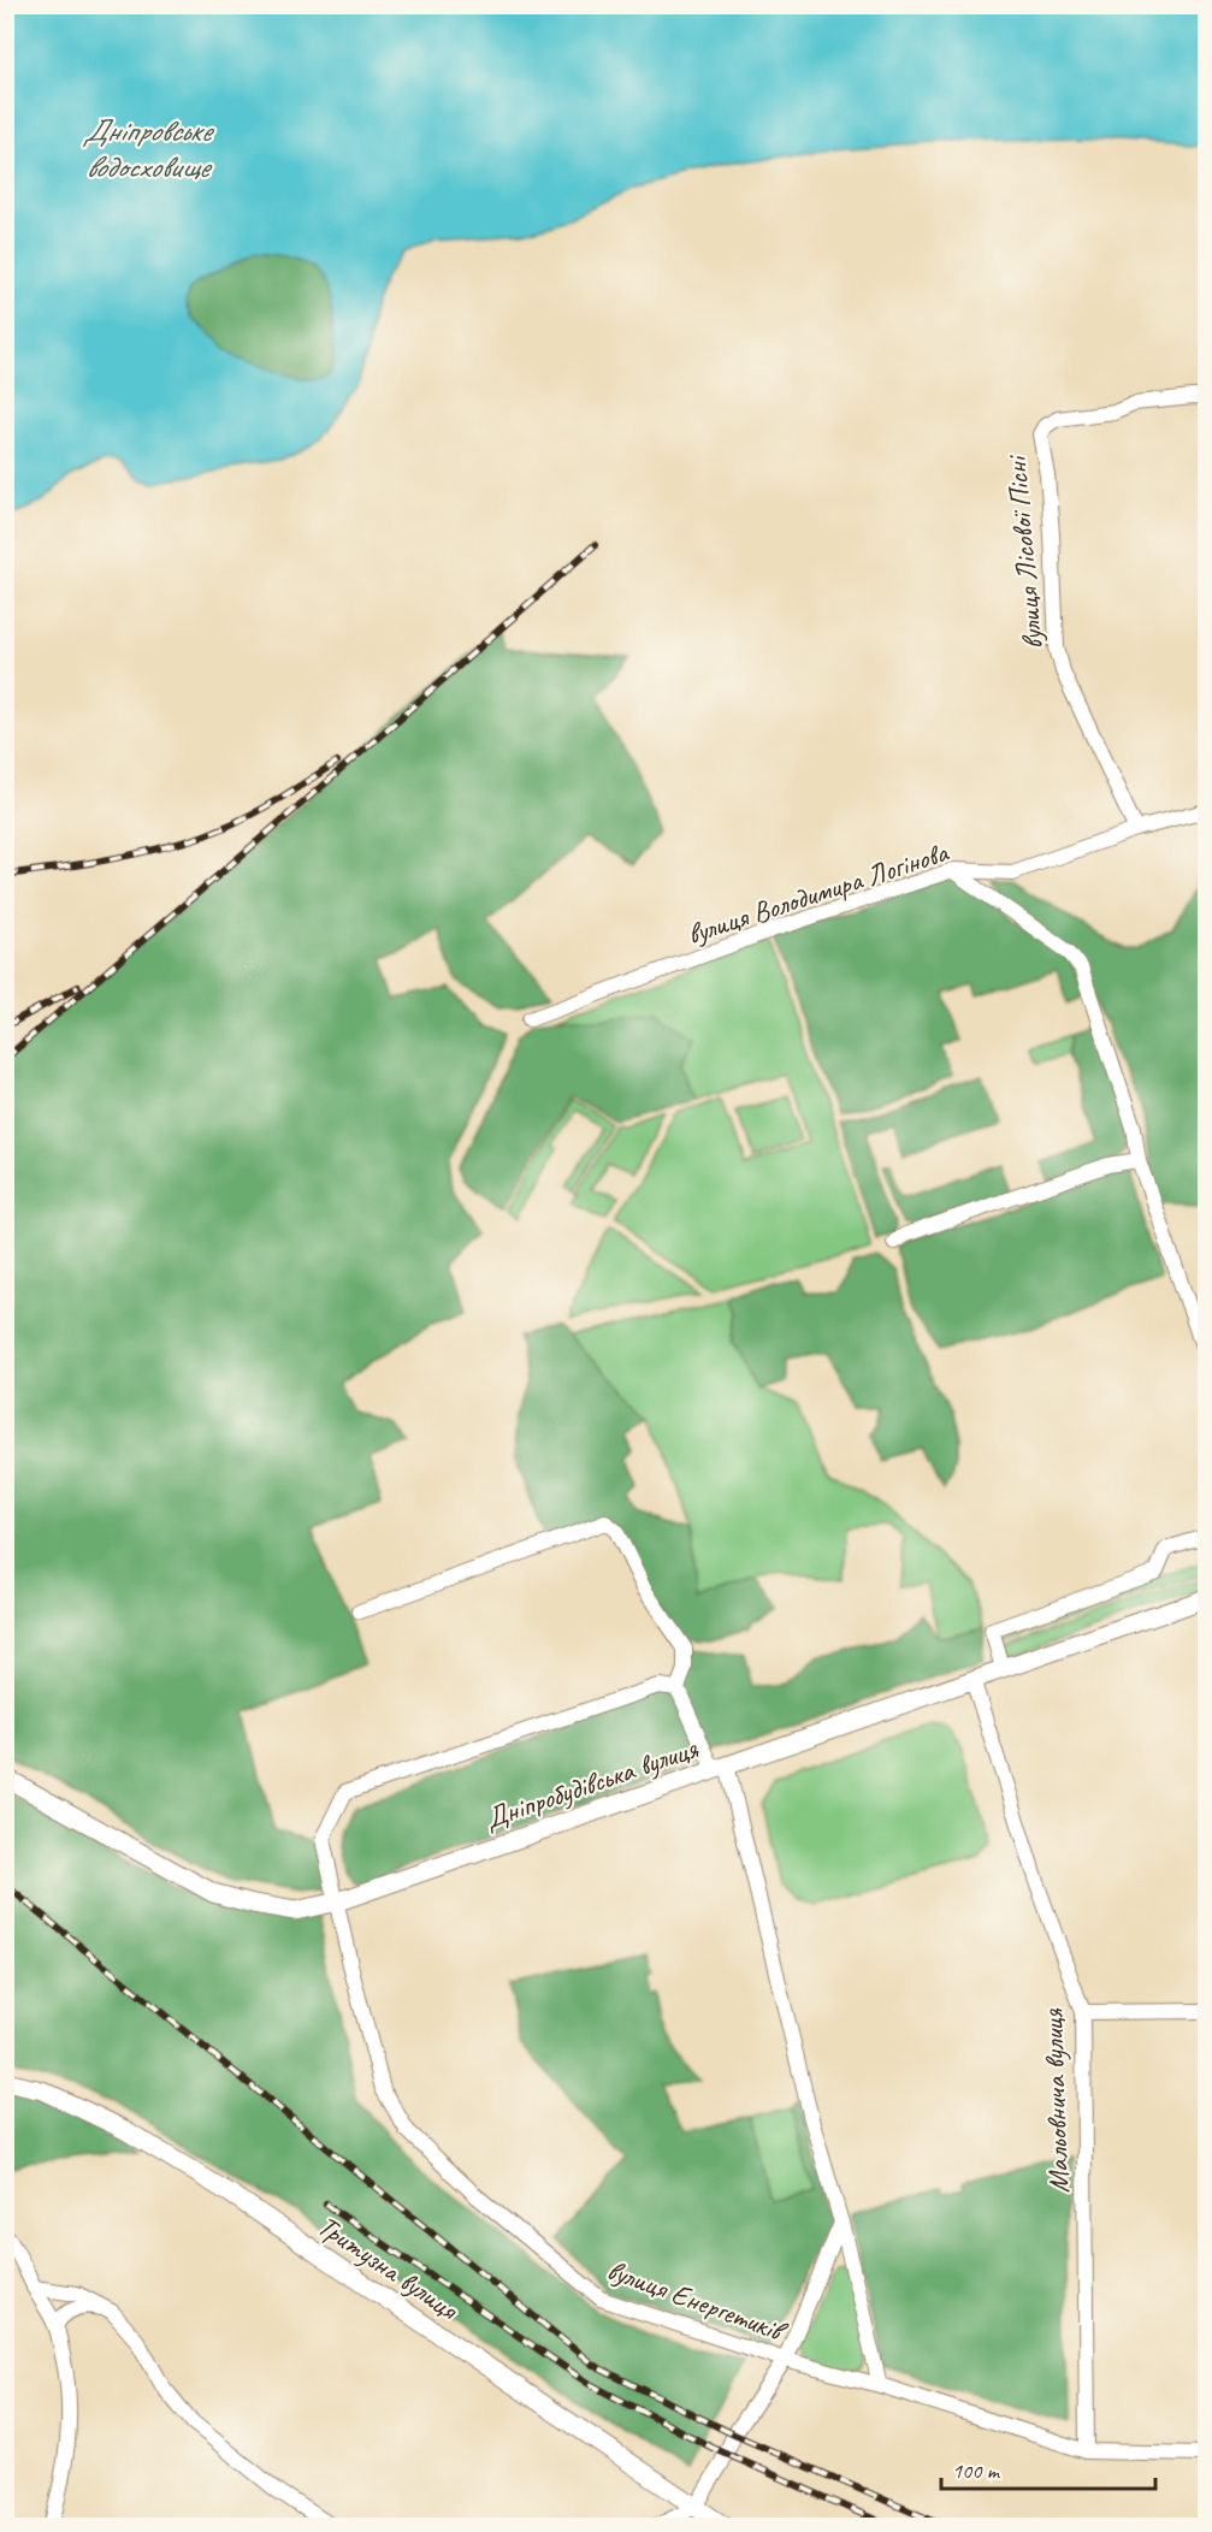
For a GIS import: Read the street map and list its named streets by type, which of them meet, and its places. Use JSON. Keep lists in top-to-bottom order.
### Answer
{
  "streets": {
    "street": [
      "вулиця Лісової Пісні",
      "вулиця Володимира Логінова",
      "Дніпробудівська вулиця",
      "Мальовнича вулиця",
      "Тритузна вулиця",
      "вулиця Енергетиків"
    ]
  },
  "crossings": [
    ["вулиця Лісової Пісні", "вулиця Володимира Логінова"],
    ["Дніпробудівська вулиця", "Мальовнича вулиця"],
    ["Дніпробудівська вулиця", "вулиця Енергетиків"],
    ["Мальовнича вулиця", "вулиця Енергетиків"]
  ],
  "water": ["Дніпровське водосховище"],
  "scale_bar": "100 m"
}
